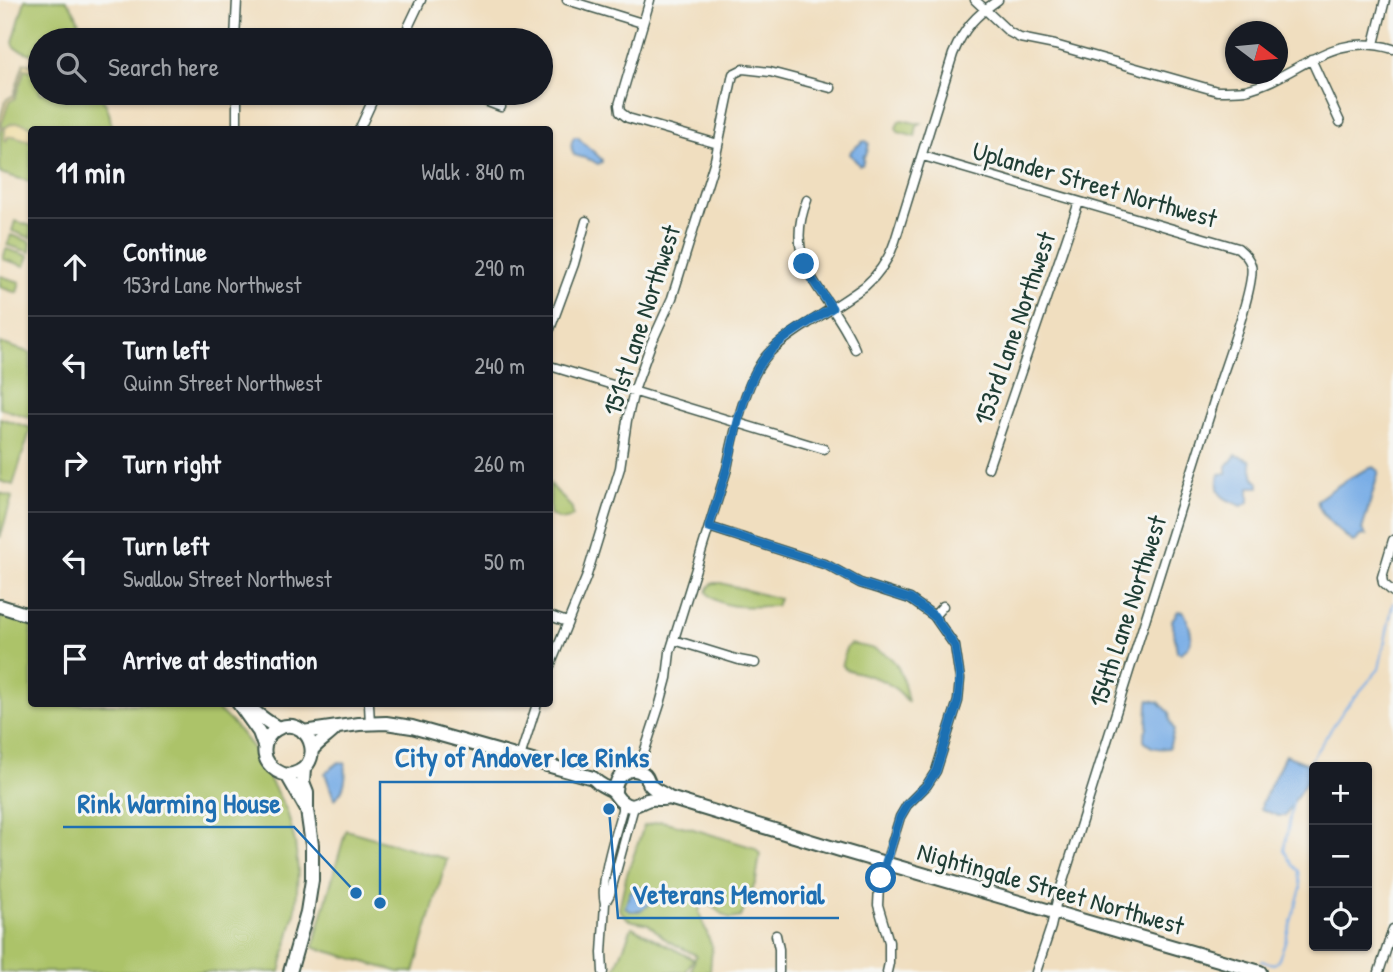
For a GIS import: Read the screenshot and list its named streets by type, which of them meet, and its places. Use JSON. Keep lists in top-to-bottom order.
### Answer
{
  "streets": {
    "street": [
      "Uplander Street Northwest",
      "151st Lane Northwest",
      "153rd Lane Northwest",
      "154th Lane Northwest",
      "Nightingale Street Northwest"
    ]
  },
  "crossings": [
    ["Uplander Street Northwest", "153rd Lane Northwest"],
    ["Uplander Street Northwest", "154th Lane Northwest"],
    ["154th Lane Northwest", "Nightingale Street Northwest"]
  ],
  "places": ["Veterans Memorial", "Rink Warming House", "City of Andover Ice Rinks"],
  "north": "right",
  "page": {
    "search": "Search here",
    "heading": ["11 min", "Walk · 840 m"],
    "list": [
      ["Continue", "153rd Lane Northwest", "290 m"],
      ["Turn left", "Quinn Street Northwest", "240 m"],
      ["Turn right", "260 m"],
      ["Turn left", "Swallow Street Northwest", "50 m"],
      "Arrive at destination"
    ],
    "map_buttons": ["+", "−"]
  }
}
